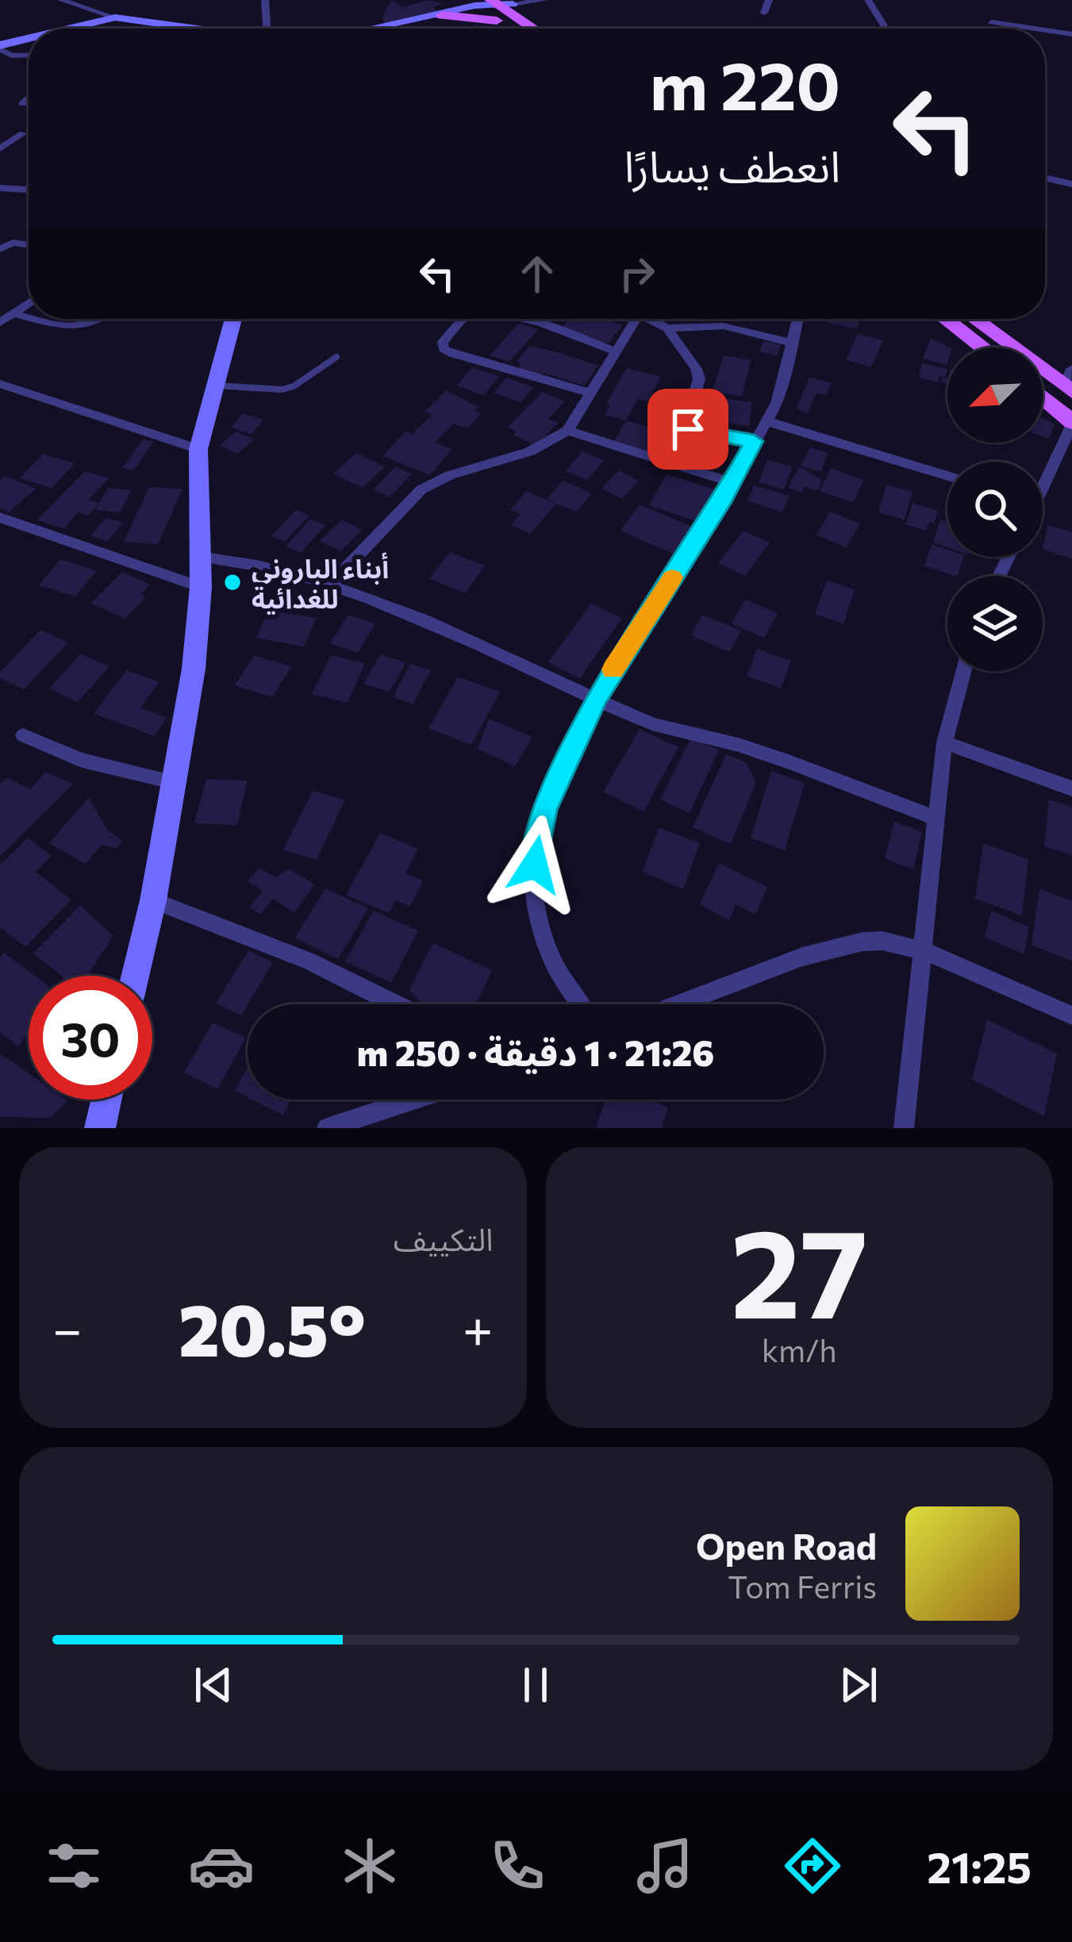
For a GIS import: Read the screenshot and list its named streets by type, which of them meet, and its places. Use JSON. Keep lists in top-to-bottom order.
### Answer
{
  "places": ["أبناء البارونى للغدائية"],
  "north": "bottom left",
  "page": {
    "turn": ["220 m", "انعطف يسارًا"],
    "limit": "30",
    "trip": "21:26 · 1 دقيقة · 250 m",
    "tile": [
      ["27", "km/h"],
      "التكييف"
    ],
    "heat": ["−", "20.5°", "+"],
    "song": ["Open Road", "Tom Ferris"],
    "tabs": "21:25"
  }
}
